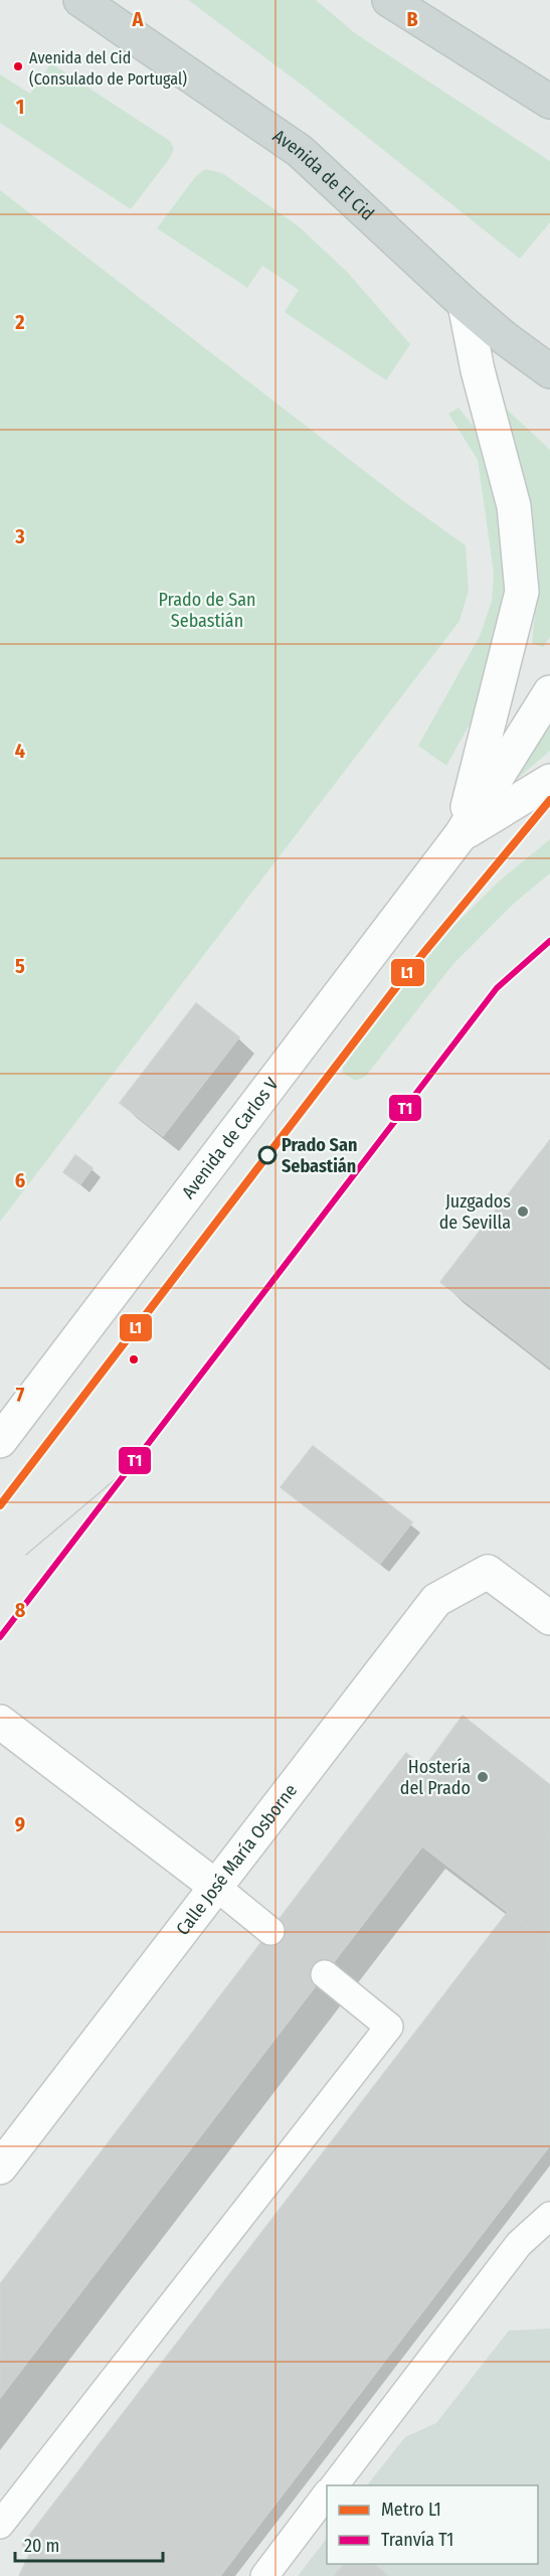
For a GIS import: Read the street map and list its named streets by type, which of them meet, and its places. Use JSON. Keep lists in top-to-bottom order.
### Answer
{
  "streets": {
    "main road": ["Avenida de El Cid"],
    "street": ["Avenida de Carlos V", "Calle José María Osborne"]
  },
  "parks": ["Prado de San Sebastián"],
  "places": [
    "Avenida del Cid (Consulado de Portugal)",
    "Prado San Sebastián",
    "Juzgados de Sevilla",
    "Hostería del Prado"
  ],
  "lines": ["metro line L1", "tram line T1"],
  "legend": ["Metro L1", "Tranvía T1"],
  "scale_bar": "20 m",
  "grid": {
    "columns": ["A", "B"],
    "rows": [
      "1",
      "2",
      "3",
      "4",
      "5",
      "6",
      "7",
      "8",
      "9"
    ]
  }
}
